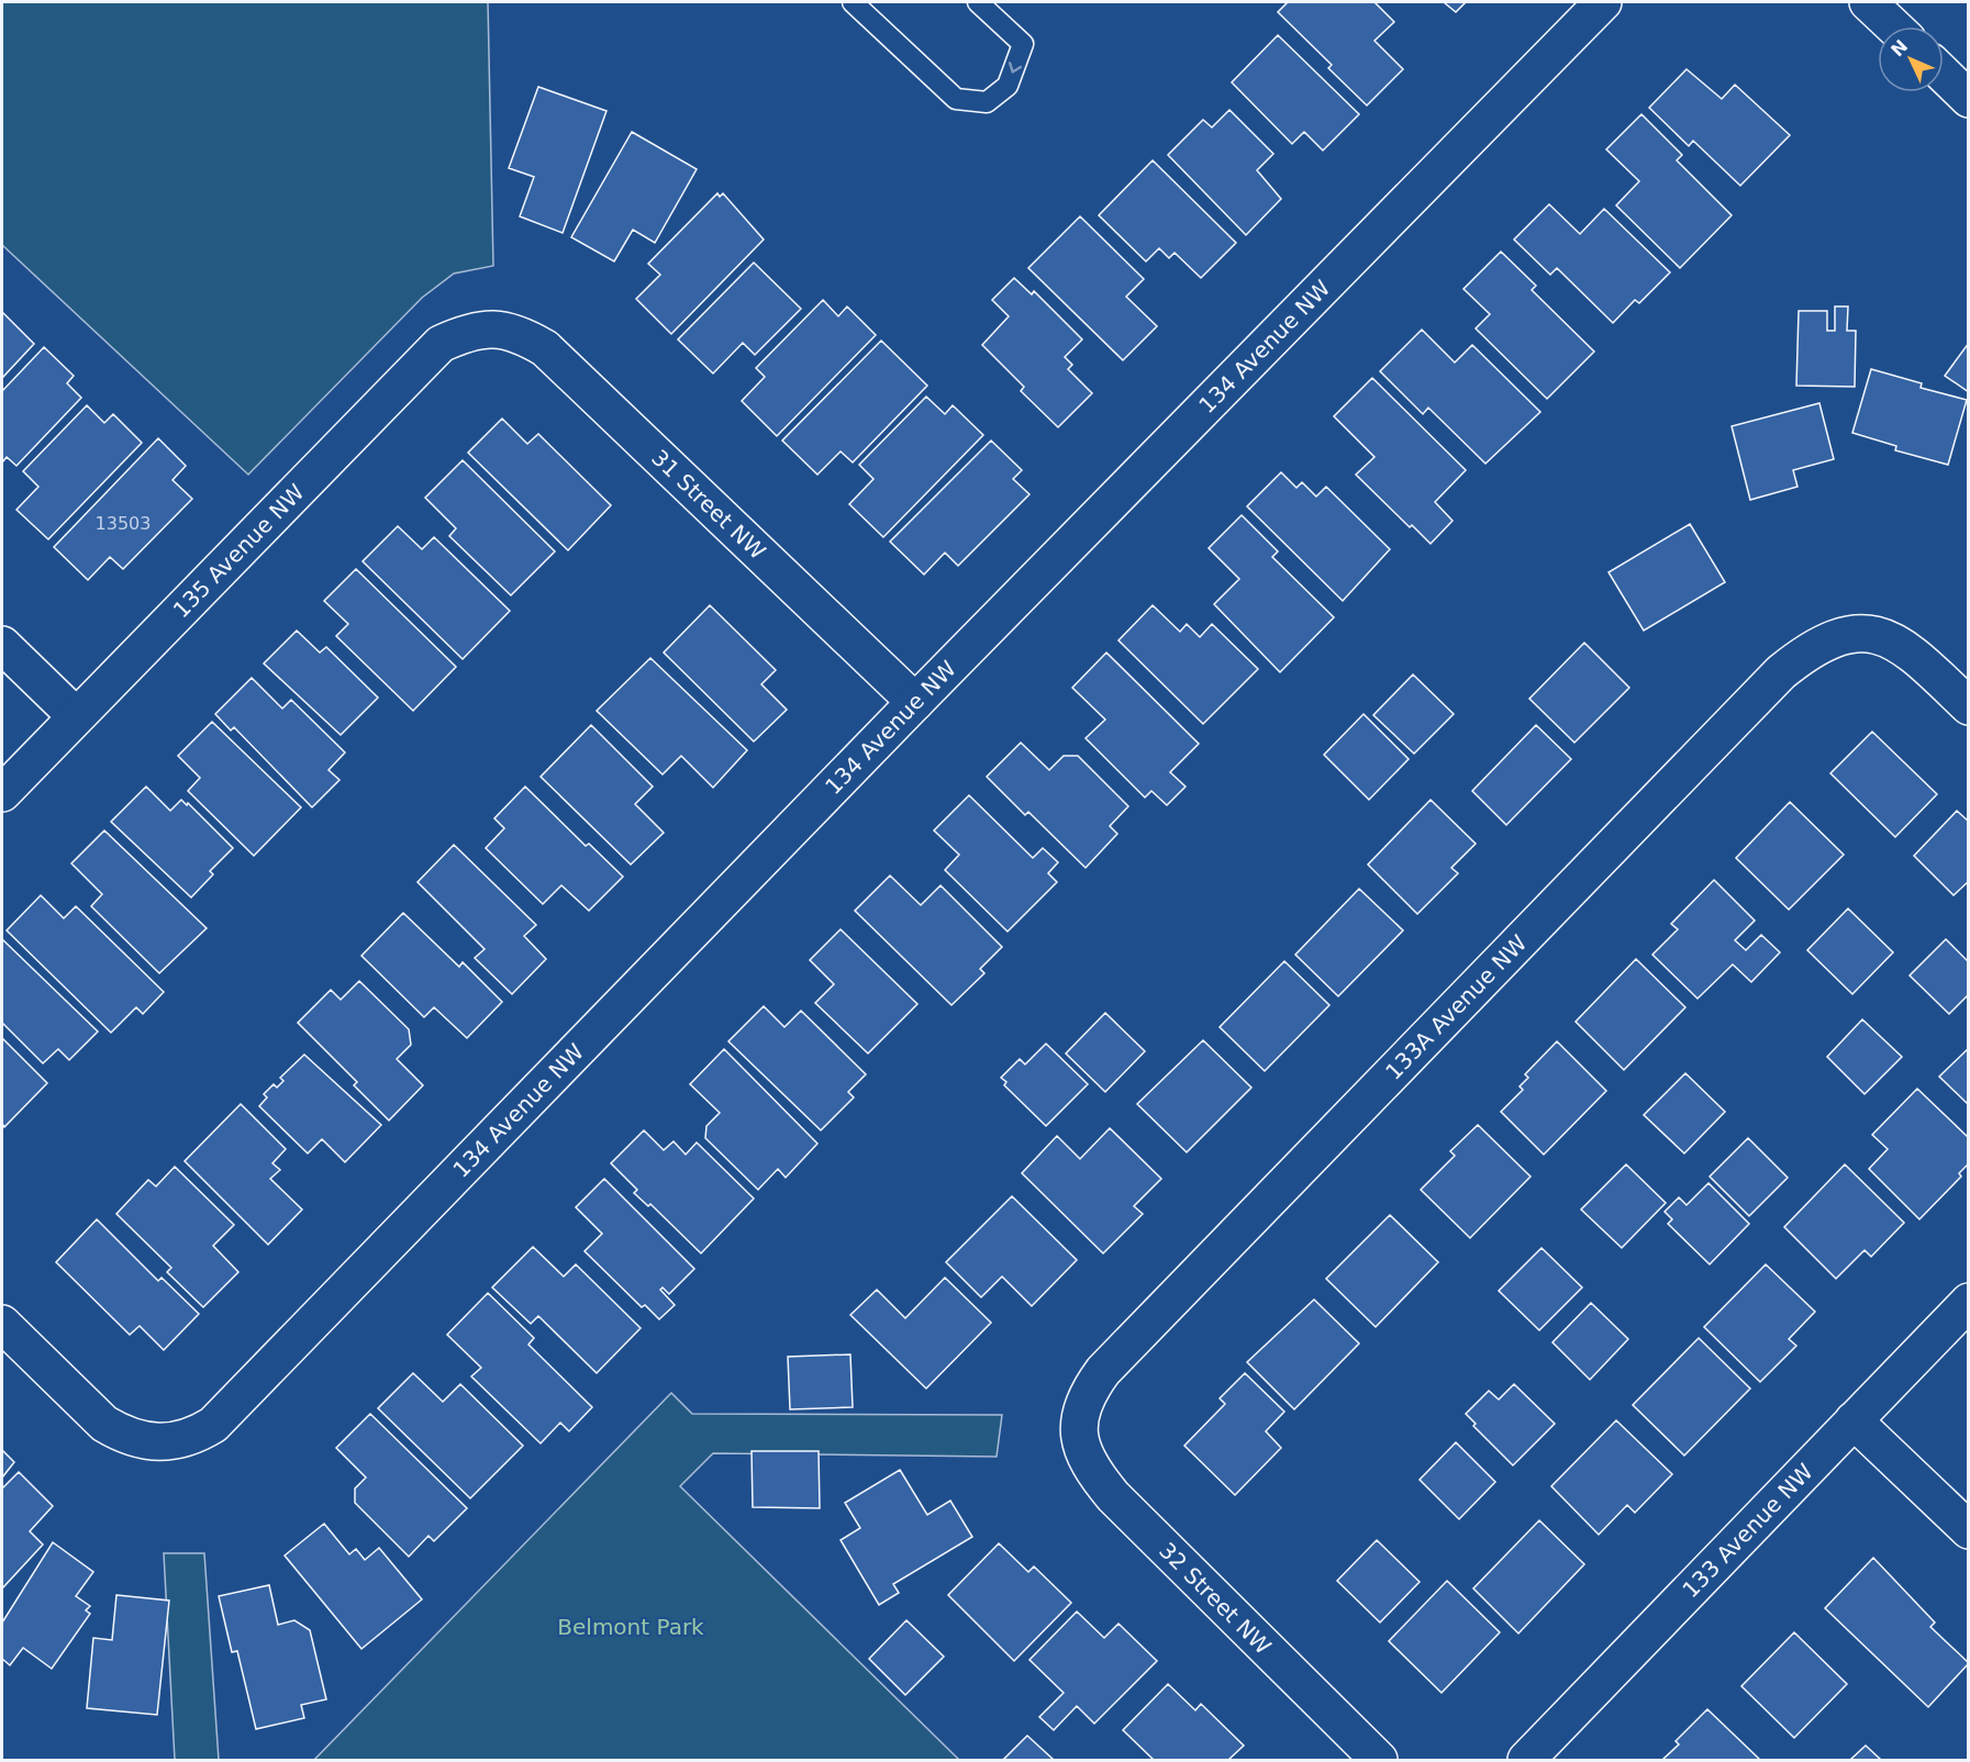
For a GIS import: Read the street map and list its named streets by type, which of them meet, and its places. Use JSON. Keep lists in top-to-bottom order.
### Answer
{
  "streets": {
    "street": [
      "134 Avenue NW",
      "31 Street NW",
      "135 Avenue NW",
      "133A Avenue NW",
      "133 Avenue NW",
      "32 Street NW"
    ]
  },
  "crossings": [
    ["134 Avenue NW", "31 Street NW"],
    ["31 Street NW", "135 Avenue NW"],
    ["133A Avenue NW", "32 Street NW"]
  ],
  "parks": ["Belmont Park"],
  "house_numbers": ["13503"],
  "north": "top left"
}
